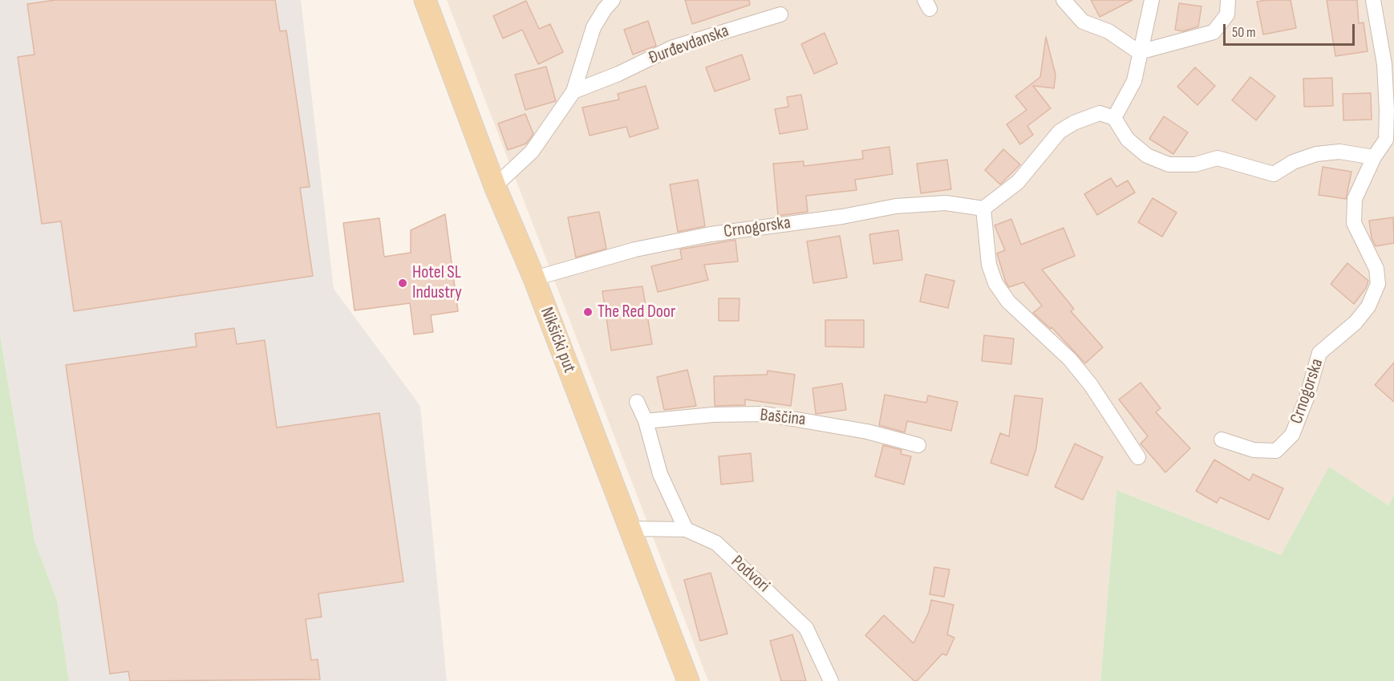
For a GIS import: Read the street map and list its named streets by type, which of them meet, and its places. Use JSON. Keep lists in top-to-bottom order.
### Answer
{
  "streets": {
    "main road": ["Nikšićki put"],
    "street": [
      "Đurđevdanska",
      "Crnogorska",
      "Baščina",
      "Podvori"
    ]
  },
  "crossings": [
    ["Crnogorska", "Nikšićki put"],
    ["Nikšićki put", "Podvori"]
  ],
  "places": ["Hotel SL Industry", "The Red Door"],
  "scale_bar": "50 m"
}
